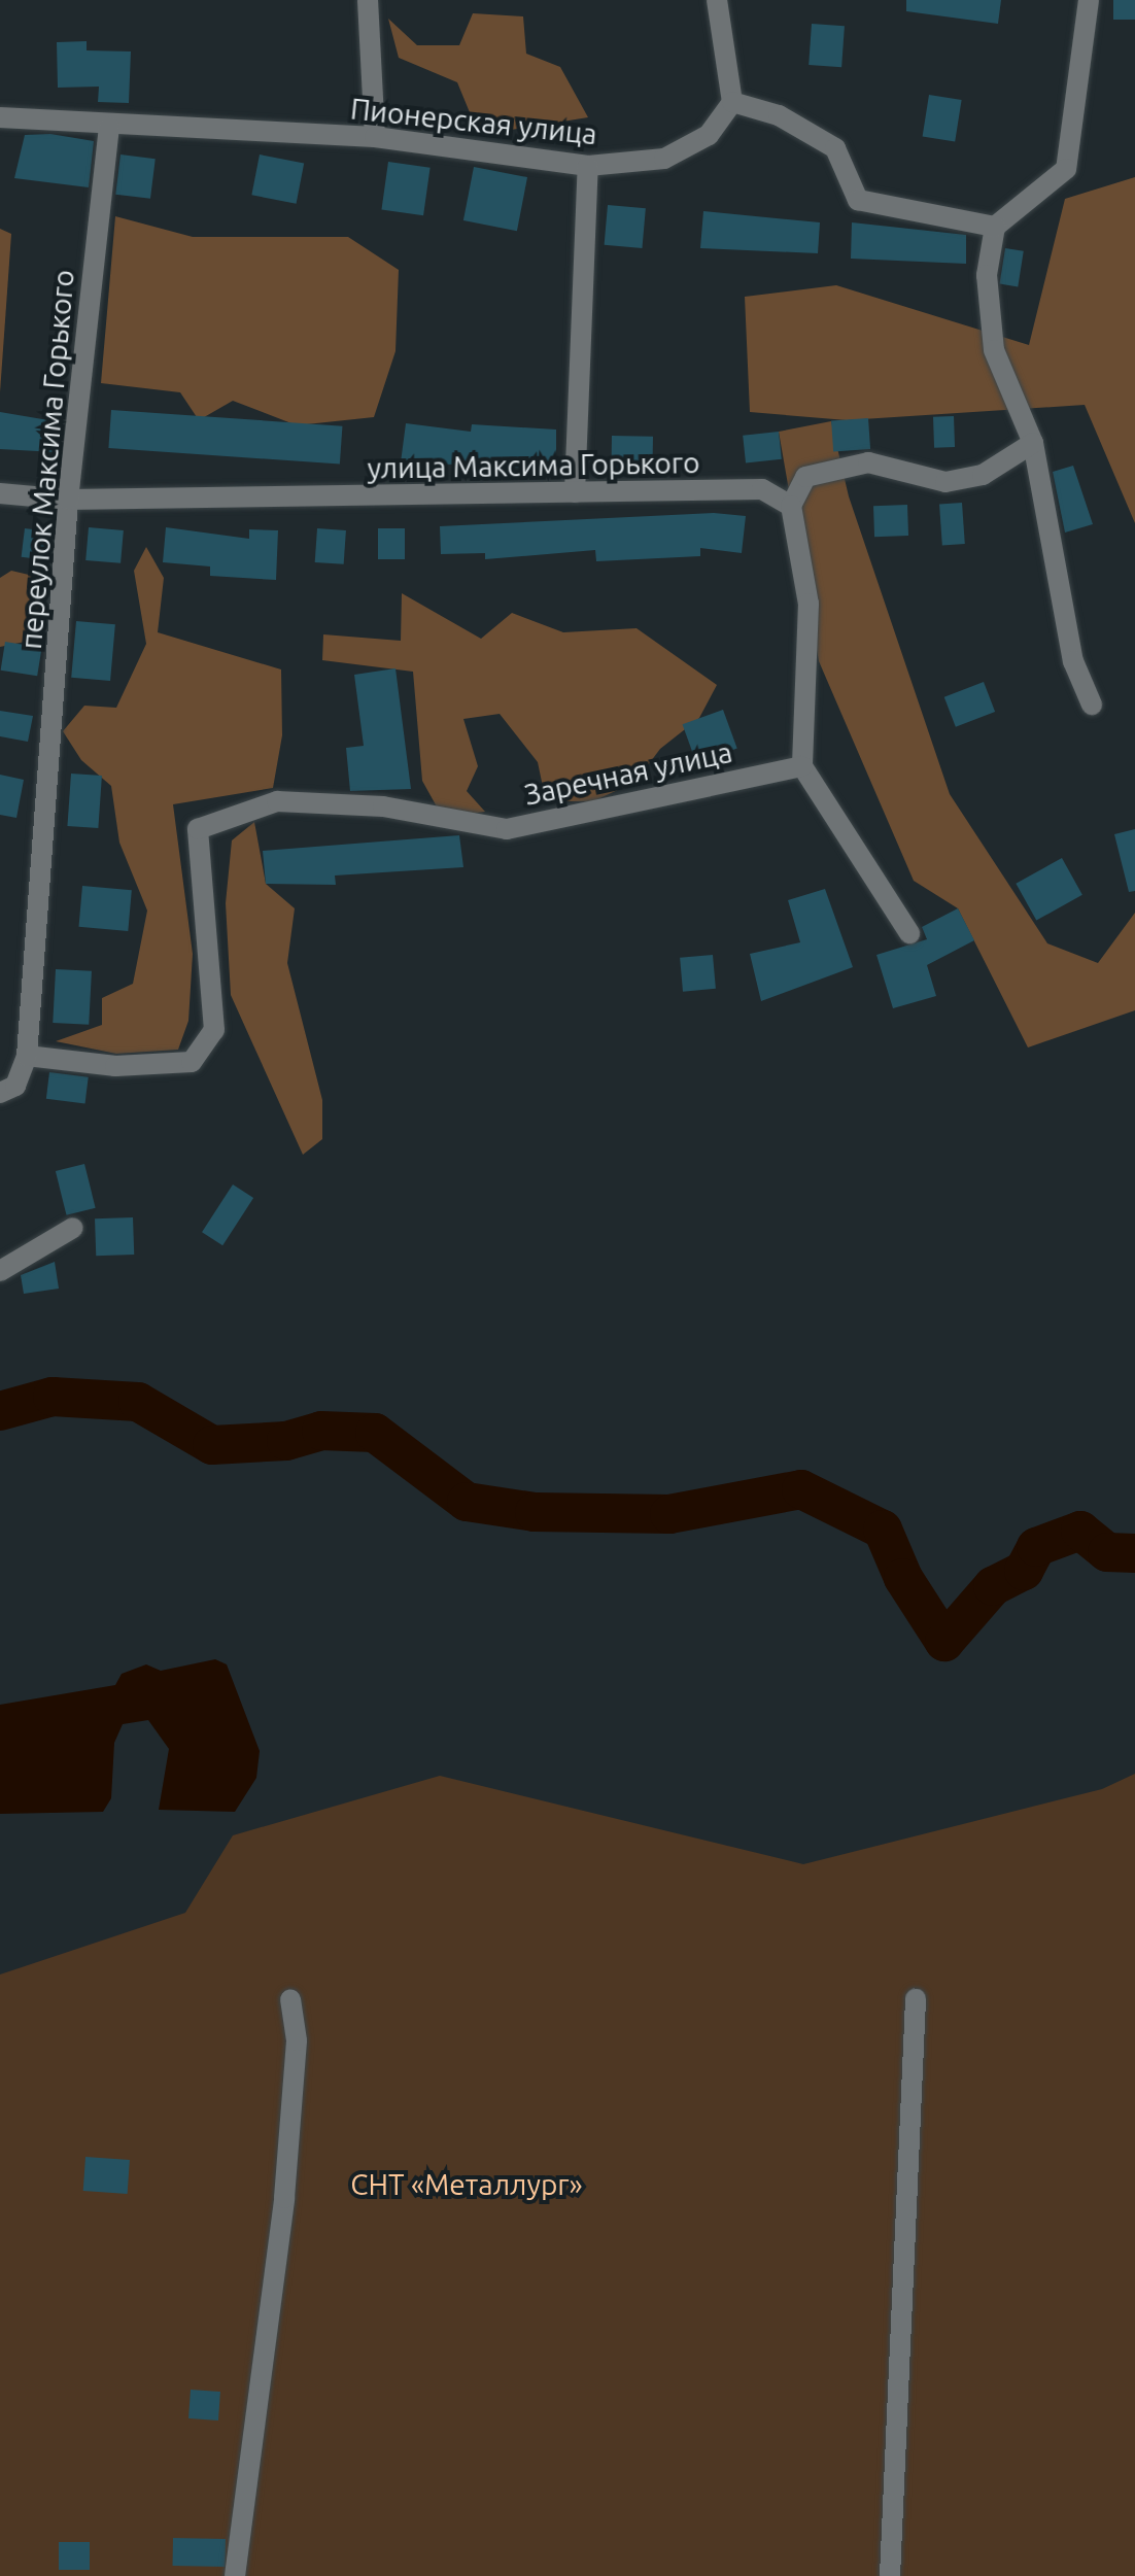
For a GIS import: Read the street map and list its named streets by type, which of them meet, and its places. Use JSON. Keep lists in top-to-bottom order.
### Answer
{
  "streets": {
    "street": [
      "Пионерская улица",
      "переулок Максима Горького",
      "улица Максима Горького",
      "Заречная улица"
    ]
  },
  "crossings": [
    ["Пионерская улица", "переулок Максима Горького"],
    ["переулок Максима Горького", "улица Максима Горького"],
    ["переулок Максима Горького", "Заречная улица"]
  ],
  "parks": ["СНТ «Металлург»"]
}
